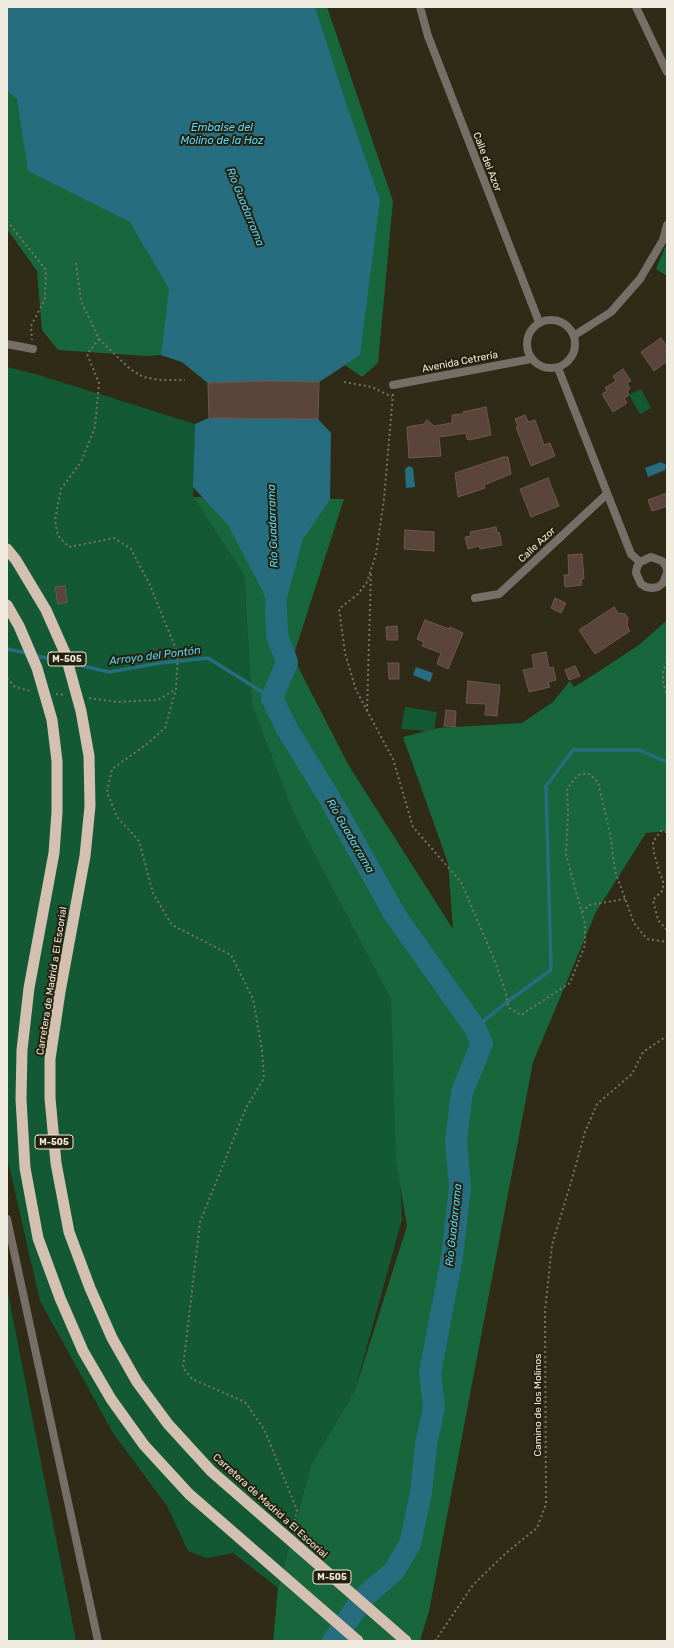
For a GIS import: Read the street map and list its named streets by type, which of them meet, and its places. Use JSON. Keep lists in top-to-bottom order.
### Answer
{
  "streets": {
    "highway": ["M-505", "Carretera de Madrid a El Escorial"],
    "street": ["Calle del Azor", "Avenida Cetrería", "Calle Azor"],
    "path": ["Camino de los Molinos"]
  },
  "crossings": [
    ["Calle del Azor", "Avenida Cetrería"],
    ["M-505", "Carretera de Madrid a El Escorial"]
  ],
  "water": ["Embalse del Molino de la Hoz", "Río Guadarrama", "Arroyo del Pontón"]
}
